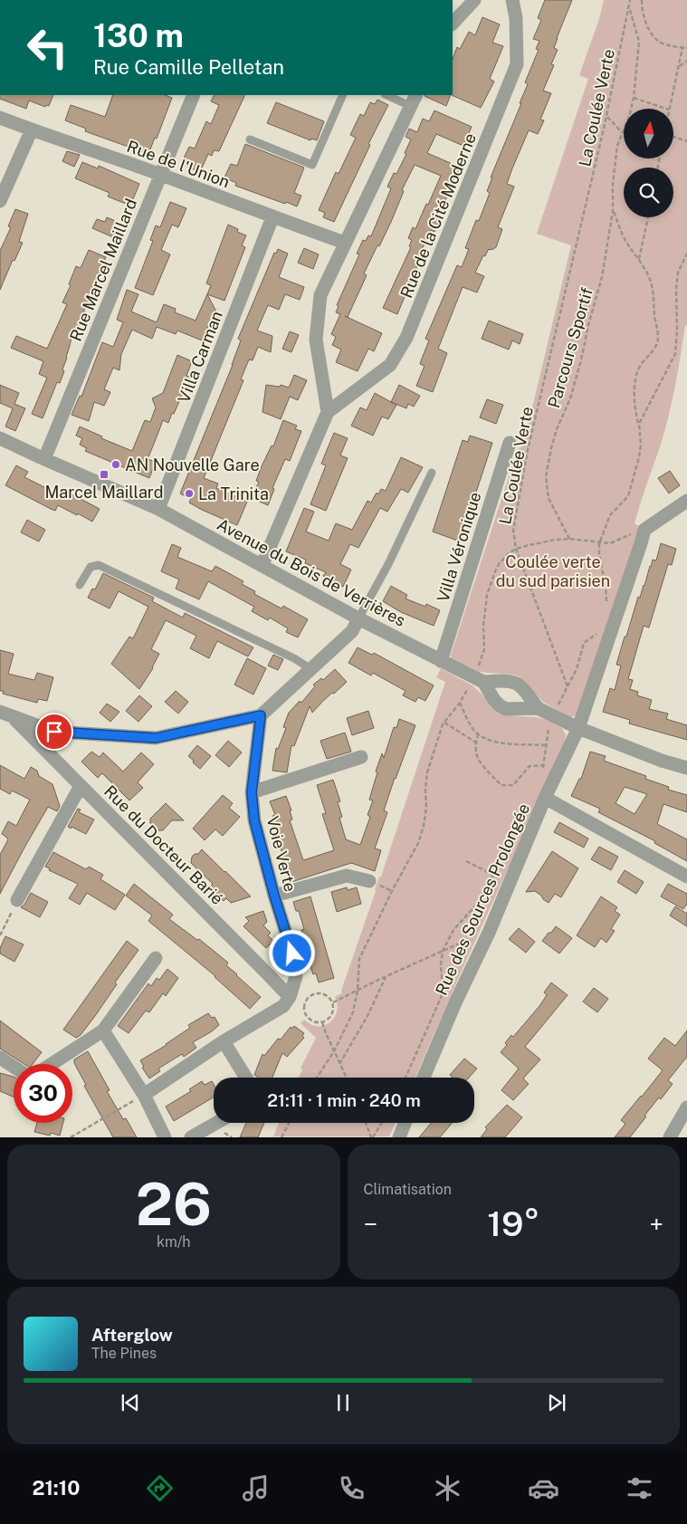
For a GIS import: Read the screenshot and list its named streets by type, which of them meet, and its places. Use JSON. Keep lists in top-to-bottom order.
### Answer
{
  "streets": {
    "street": [
      "Rue de l'Union",
      "Rue de la Cité Moderne",
      "Rue Marcel Maillard",
      "Villa Carman",
      "Villa Véronique",
      "Avenue du Bois de Verrières",
      "Rue du Docteur Barié",
      "Voie Verte",
      "Rue des Sources Prolongée"
    ],
    "path": ["La Coulée Verte", "Parcours Sportif"]
  },
  "crossings": [
    ["La Coulée Verte", "Parcours Sportif"],
    ["Rue de l'Union", "Rue Marcel Maillard"],
    ["Rue de l'Union", "Villa Carman"],
    ["Rue Marcel Maillard", "Avenue du Bois de Verrières"],
    ["Villa Carman", "Avenue du Bois de Verrières"],
    ["Villa Véronique", "Avenue du Bois de Verrières"],
    ["Rue du Docteur Barié", "Voie Verte"]
  ],
  "parks": ["Coulée verte du sud parisien"],
  "places": {
    "other": ["AN Nouvelle Gare", "La Trinita"],
    "transit": ["Marcel Maillard"]
  },
  "north": "top",
  "page": {
    "turn": ["130 m", "Rue Camille Pelletan"],
    "limit": "30",
    "trip": "21:11 · 1 min · 240 m",
    "tile": [
      ["26", "km/h"],
      "Climatisation"
    ],
    "heat": ["−", "19°", "+"],
    "song": ["Afterglow", "The Pines"],
    "tabs": "21:10"
  }
}
